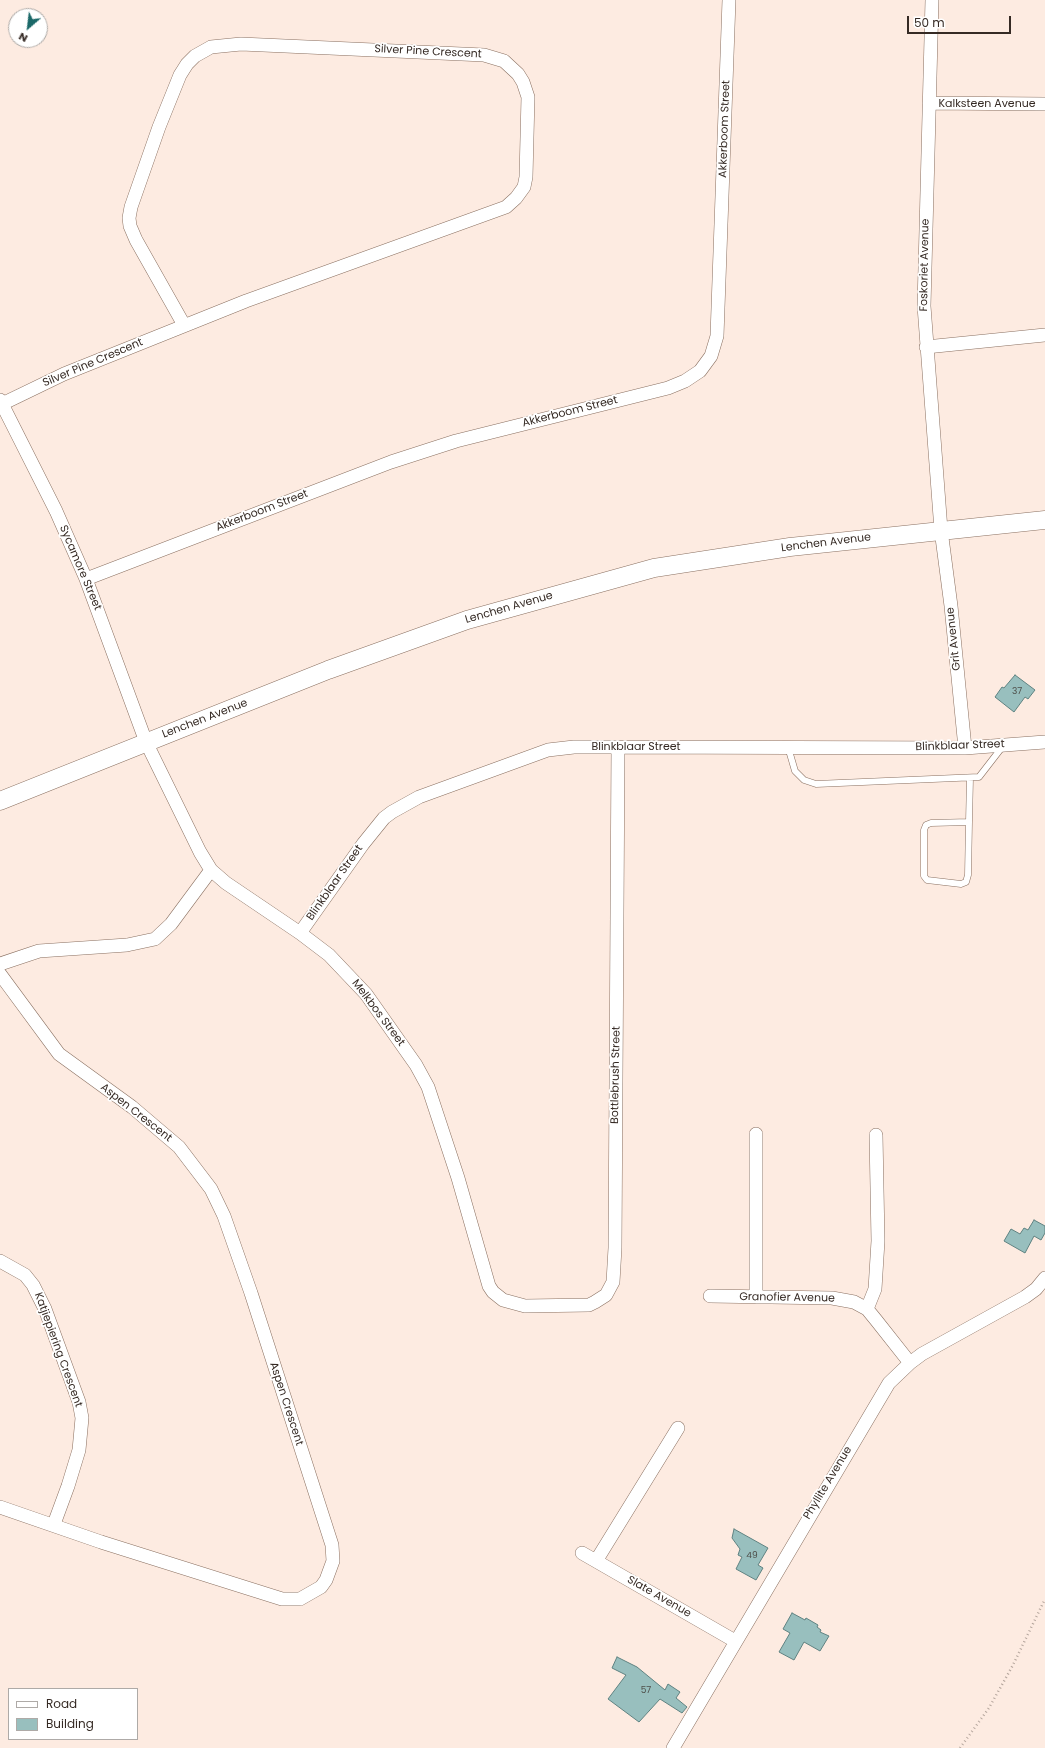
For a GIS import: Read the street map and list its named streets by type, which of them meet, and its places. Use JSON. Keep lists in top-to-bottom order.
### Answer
{
  "streets": {
    "main road": ["Lenchen Avenue"],
    "street": [
      "Silver Pine Crescent",
      "Kalksteen Avenue",
      "Akkerboom Street",
      "Foskoriet Avenue",
      "Sycamore Street",
      "Grit Avenue",
      "Blinkblaar Street",
      "Melkbos Street",
      "Bottlebrush Street",
      "Aspen Crescent",
      "Granofier Avenue",
      "Katjiepiering Crescent",
      "Phyllite Avenue",
      "Slate Avenue"
    ]
  },
  "crossings": [
    ["Silver Pine Crescent", "Sycamore Street"],
    ["Kalksteen Avenue", "Foskoriet Avenue"],
    ["Akkerboom Street", "Sycamore Street"],
    ["Foskoriet Avenue", "Lenchen Avenue"],
    ["Foskoriet Avenue", "Grit Avenue"],
    ["Lenchen Avenue", "Sycamore Street"],
    ["Lenchen Avenue", "Grit Avenue"],
    ["Lenchen Avenue", "Melkbos Street"],
    ["Sycamore Street", "Melkbos Street"],
    ["Grit Avenue", "Blinkblaar Street"],
    ["Blinkblaar Street", "Melkbos Street"],
    ["Blinkblaar Street", "Bottlebrush Street"],
    ["Melkbos Street", "Bottlebrush Street"],
    ["Aspen Crescent", "Katjiepiering Crescent"],
    ["Granofier Avenue", "Phyllite Avenue"],
    ["Phyllite Avenue", "Slate Avenue"]
  ],
  "house_numbers": ["37", "49", "57"],
  "legend": ["Road", "Building"],
  "scale_bar": "50 m",
  "north": "bottom left"
}
